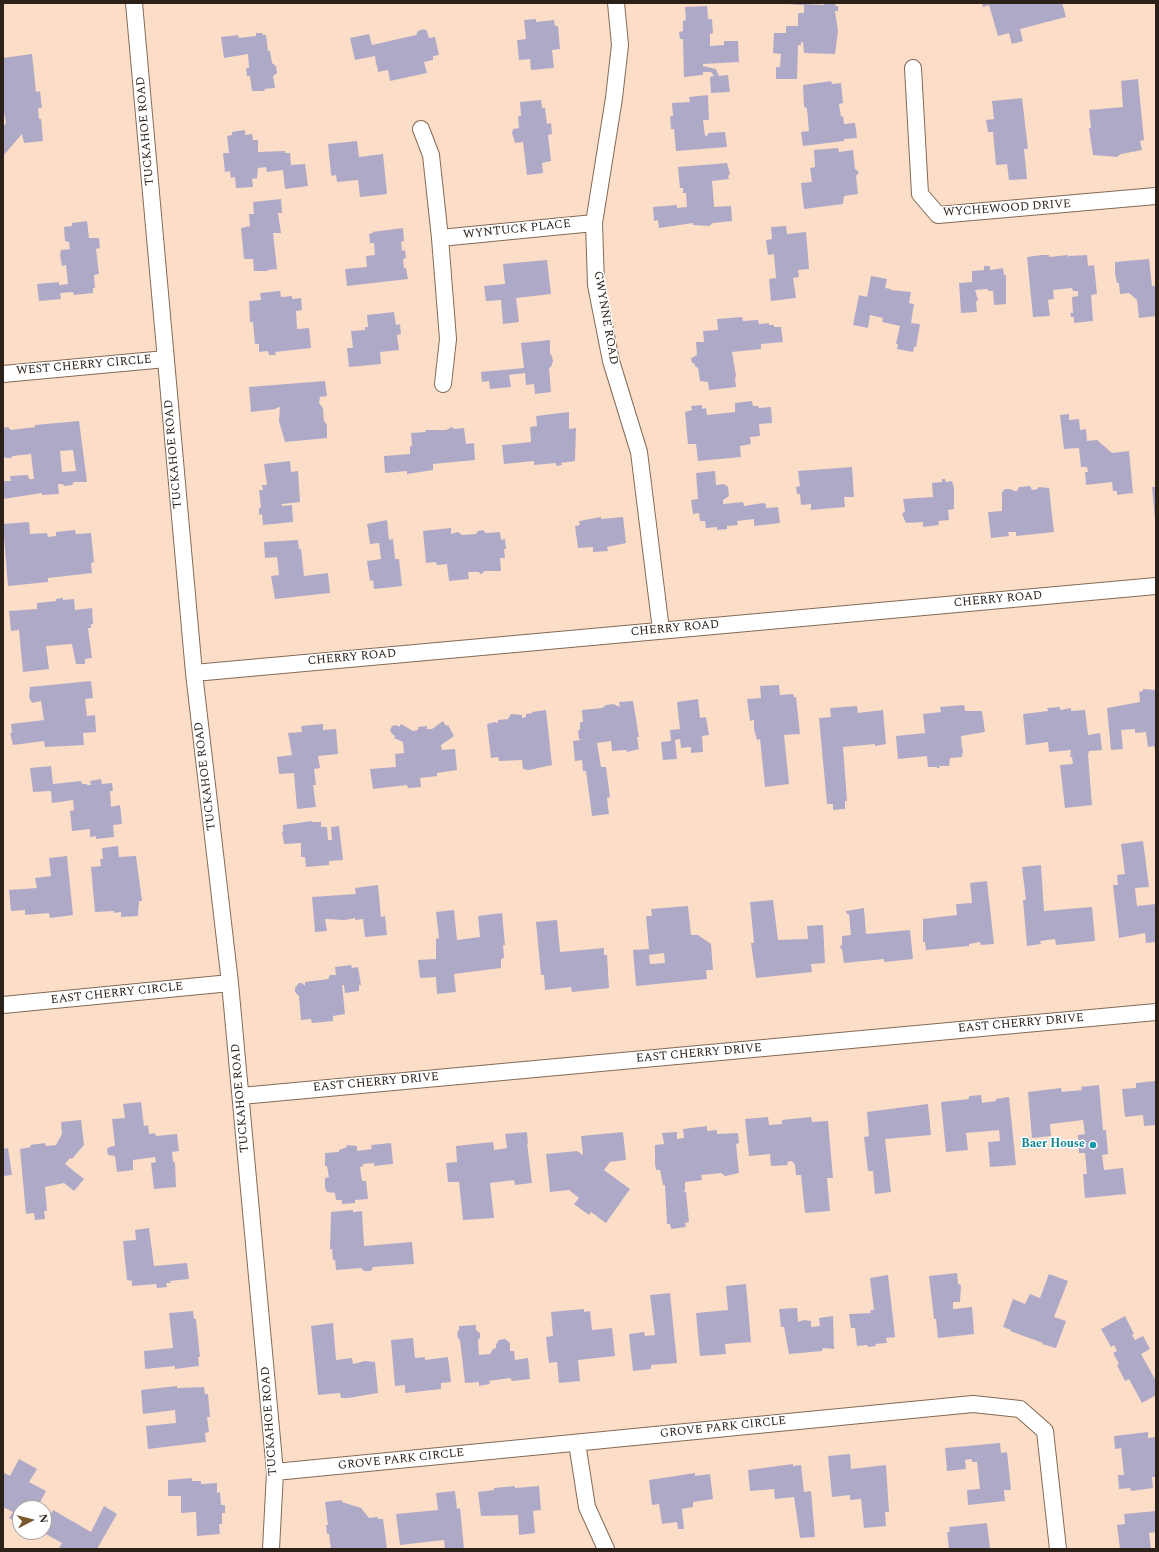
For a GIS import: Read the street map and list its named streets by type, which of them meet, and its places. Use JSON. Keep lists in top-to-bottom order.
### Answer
{
  "streets": {
    "street": [
      "TUCKAHOE ROAD",
      "WYCHEWOOD DRIVE",
      "WYNTUCK PLACE",
      "GWYNNE ROAD",
      "WEST CHERRY CIRCLE",
      "CHERRY ROAD",
      "EAST CHERRY CIRCLE",
      "EAST CHERRY DRIVE",
      "GROVE PARK CIRCLE"
    ]
  },
  "crossings": [
    ["TUCKAHOE ROAD", "WEST CHERRY CIRCLE"],
    ["TUCKAHOE ROAD", "CHERRY ROAD"],
    ["TUCKAHOE ROAD", "EAST CHERRY CIRCLE"],
    ["TUCKAHOE ROAD", "EAST CHERRY DRIVE"],
    ["TUCKAHOE ROAD", "GROVE PARK CIRCLE"],
    ["WYNTUCK PLACE", "GWYNNE ROAD"],
    ["GWYNNE ROAD", "CHERRY ROAD"]
  ],
  "places": ["Baer House"],
  "north": "right"
}
